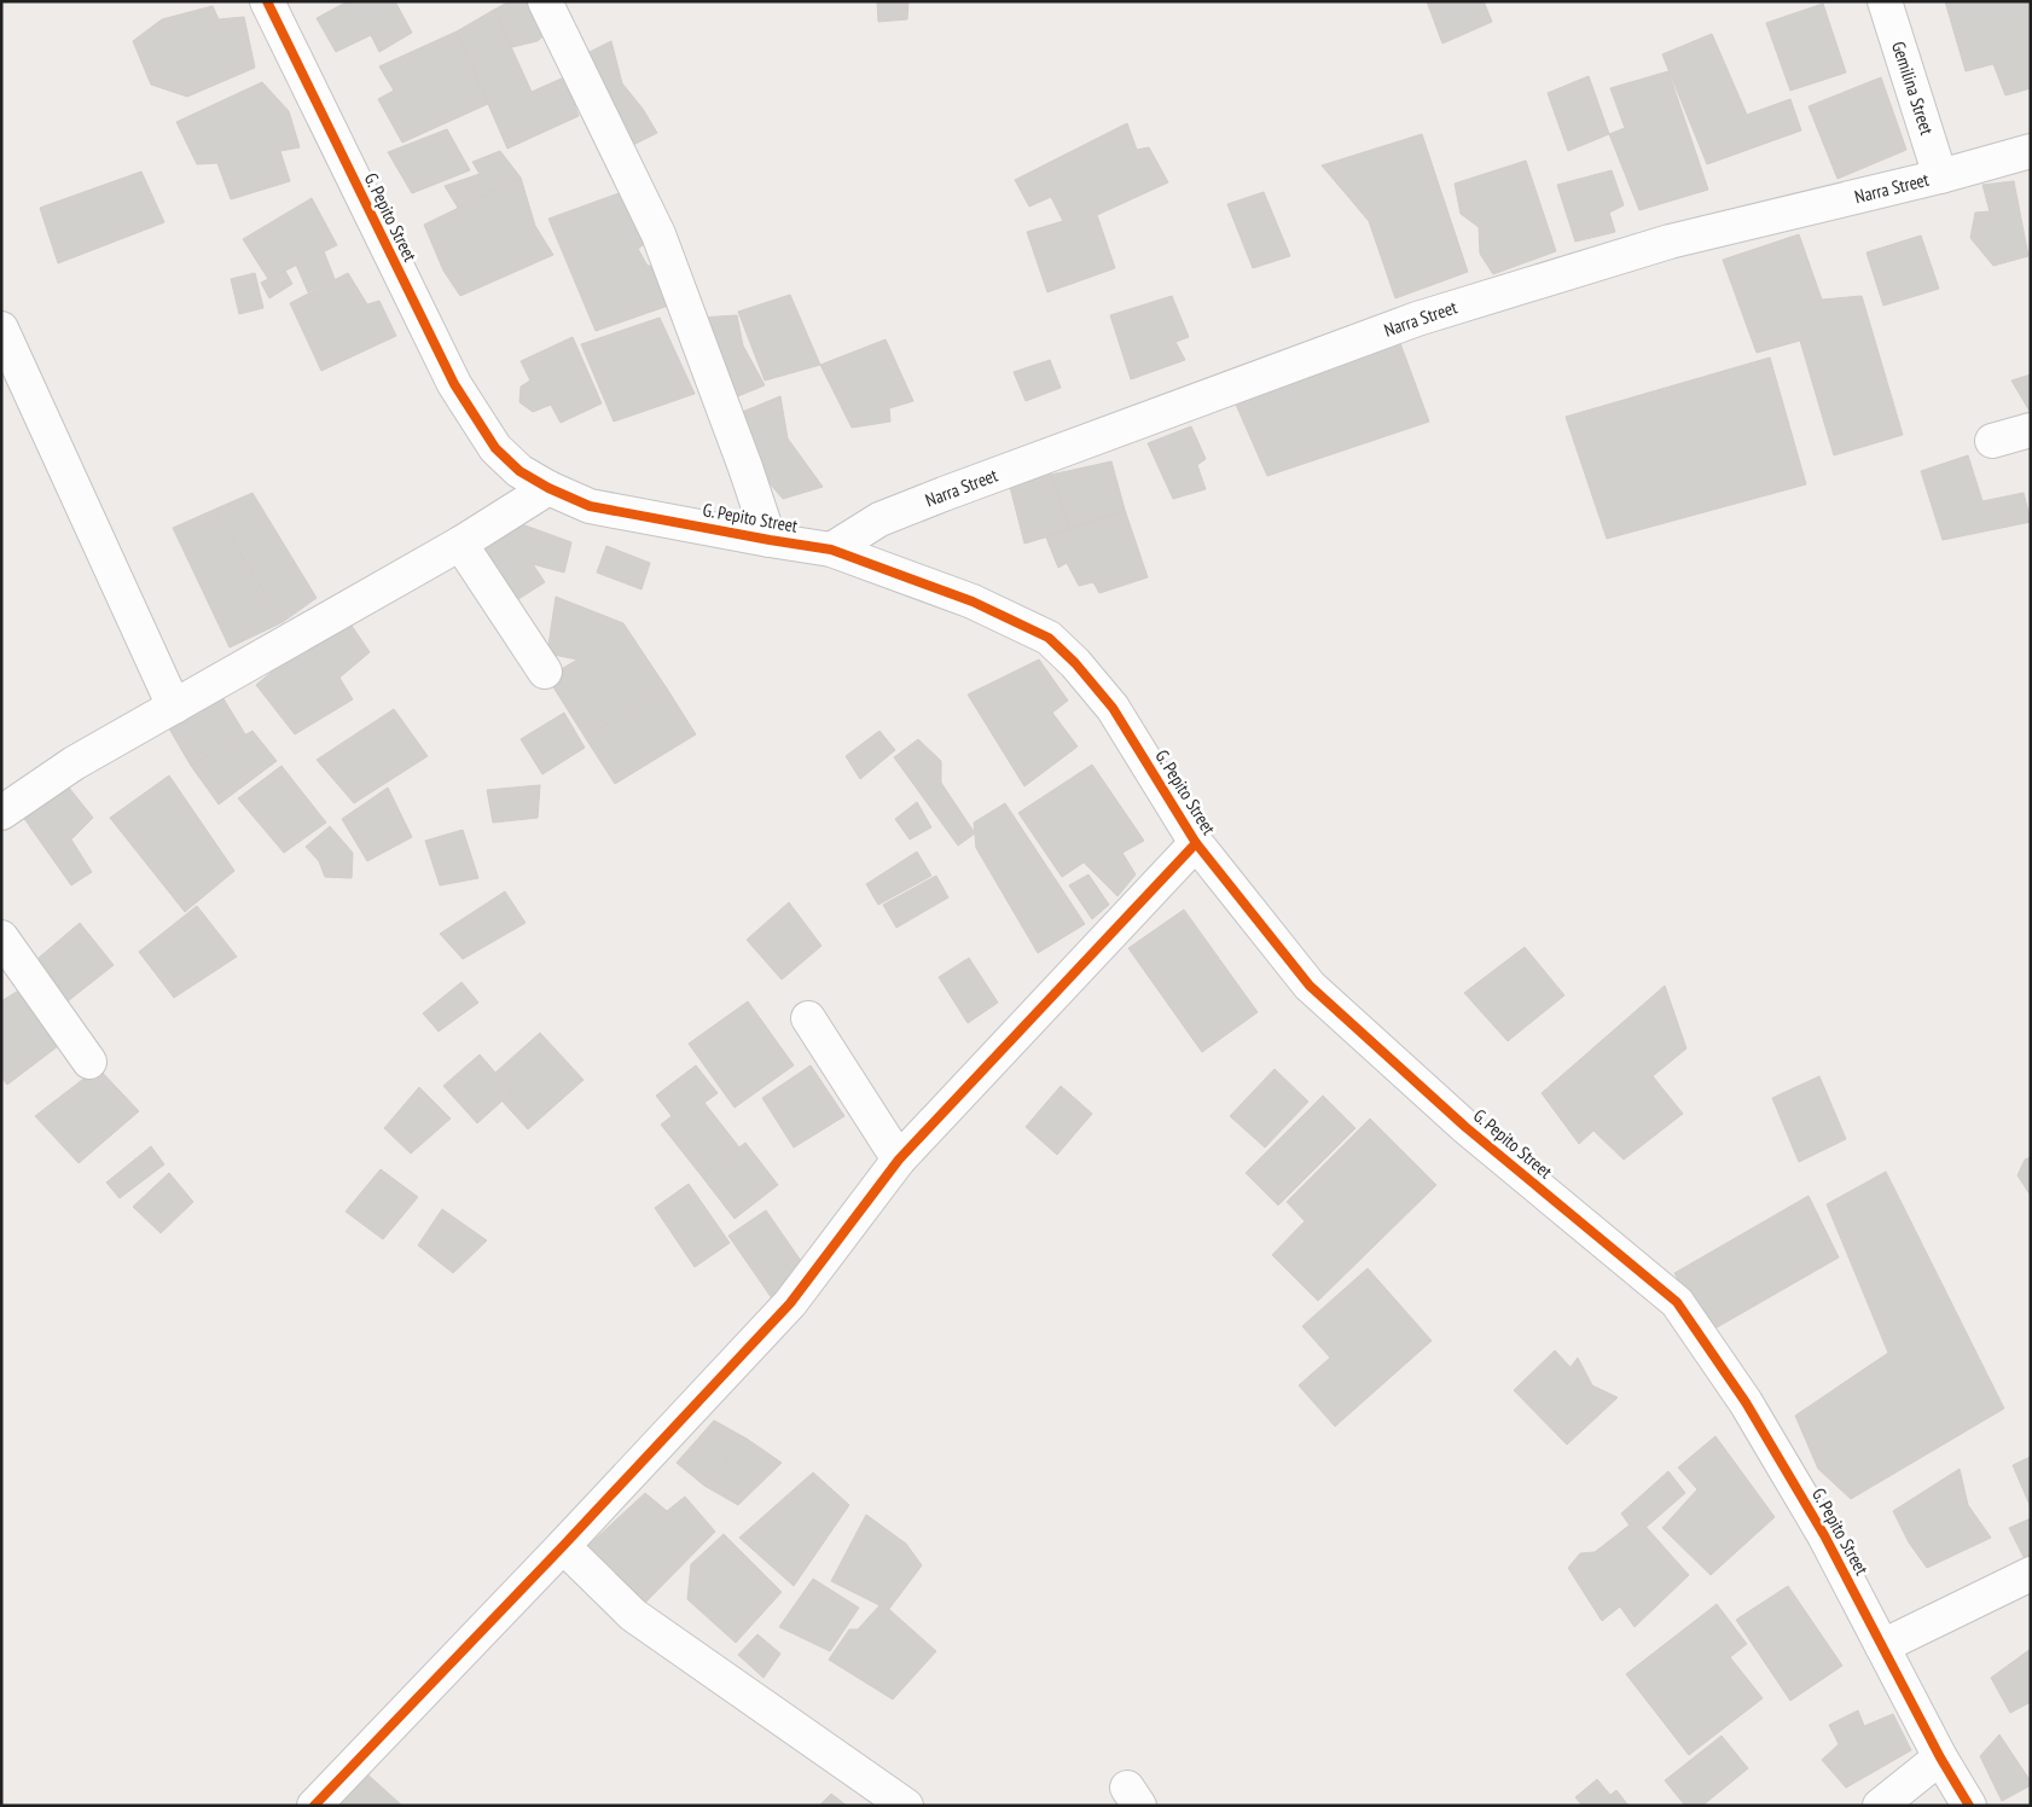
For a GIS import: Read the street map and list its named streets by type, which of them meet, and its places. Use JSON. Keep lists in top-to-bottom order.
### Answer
{
  "streets": {
    "street": ["Gemilina Street", "Narra Street", "G. Pepito Street"]
  },
  "crossings": [
    ["Gemilina Street", "Narra Street"],
    ["Narra Street", "G. Pepito Street"]
  ]
}
